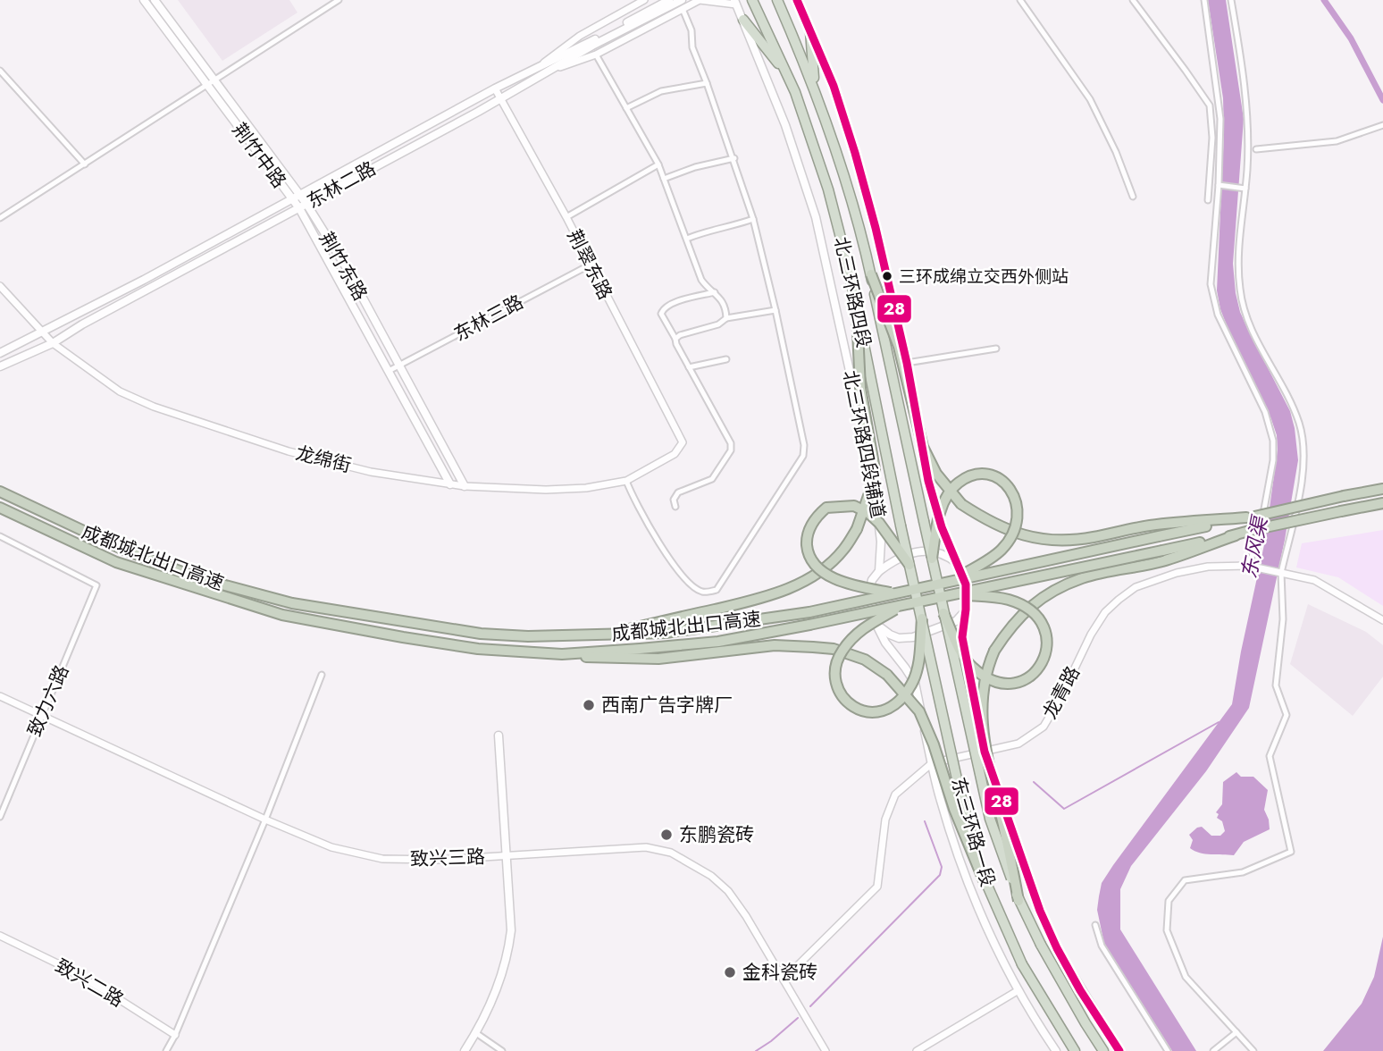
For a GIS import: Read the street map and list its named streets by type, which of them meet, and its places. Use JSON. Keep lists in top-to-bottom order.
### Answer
{
  "streets": {
    "highway": ["北三环路四段", "成都城北出口高速", "东三环路一段"],
    "main road": [
      "荆竹中路",
      "东林二路",
      "荆竹东路",
      "北三环路四段辅道"
    ],
    "street": [
      "荆翠东路",
      "东林三路",
      "龙绵街",
      "龙青路",
      "致力六路",
      "致兴三路",
      "致兴二路"
    ]
  },
  "crossings": [
    ["荆竹中路", "东林二路"],
    ["荆竹中路", "荆竹东路"],
    ["荆竹中路", "东林三路"],
    ["荆竹中路", "龙绵街"],
    ["东林二路", "荆翠东路"],
    ["东林二路", "荆竹东路"],
    ["东林二路", "龙绵街"],
    ["荆翠东路", "东林三路"],
    ["荆翠东路", "龙绵街"],
    ["荆竹东路", "东林三路"],
    ["荆竹东路", "龙绵街"],
    ["北三环路四段", "东三环路一段"],
    ["龙青路", "致兴三路"],
    ["致力六路", "致兴三路"]
  ],
  "water": ["东风渠"],
  "places": [
    "三环成绵立交西外侧站",
    "西南广告字牌厂",
    "东鹏瓷砖",
    "金科瓷砖"
  ],
  "lines": ["transit line 28"]
}
